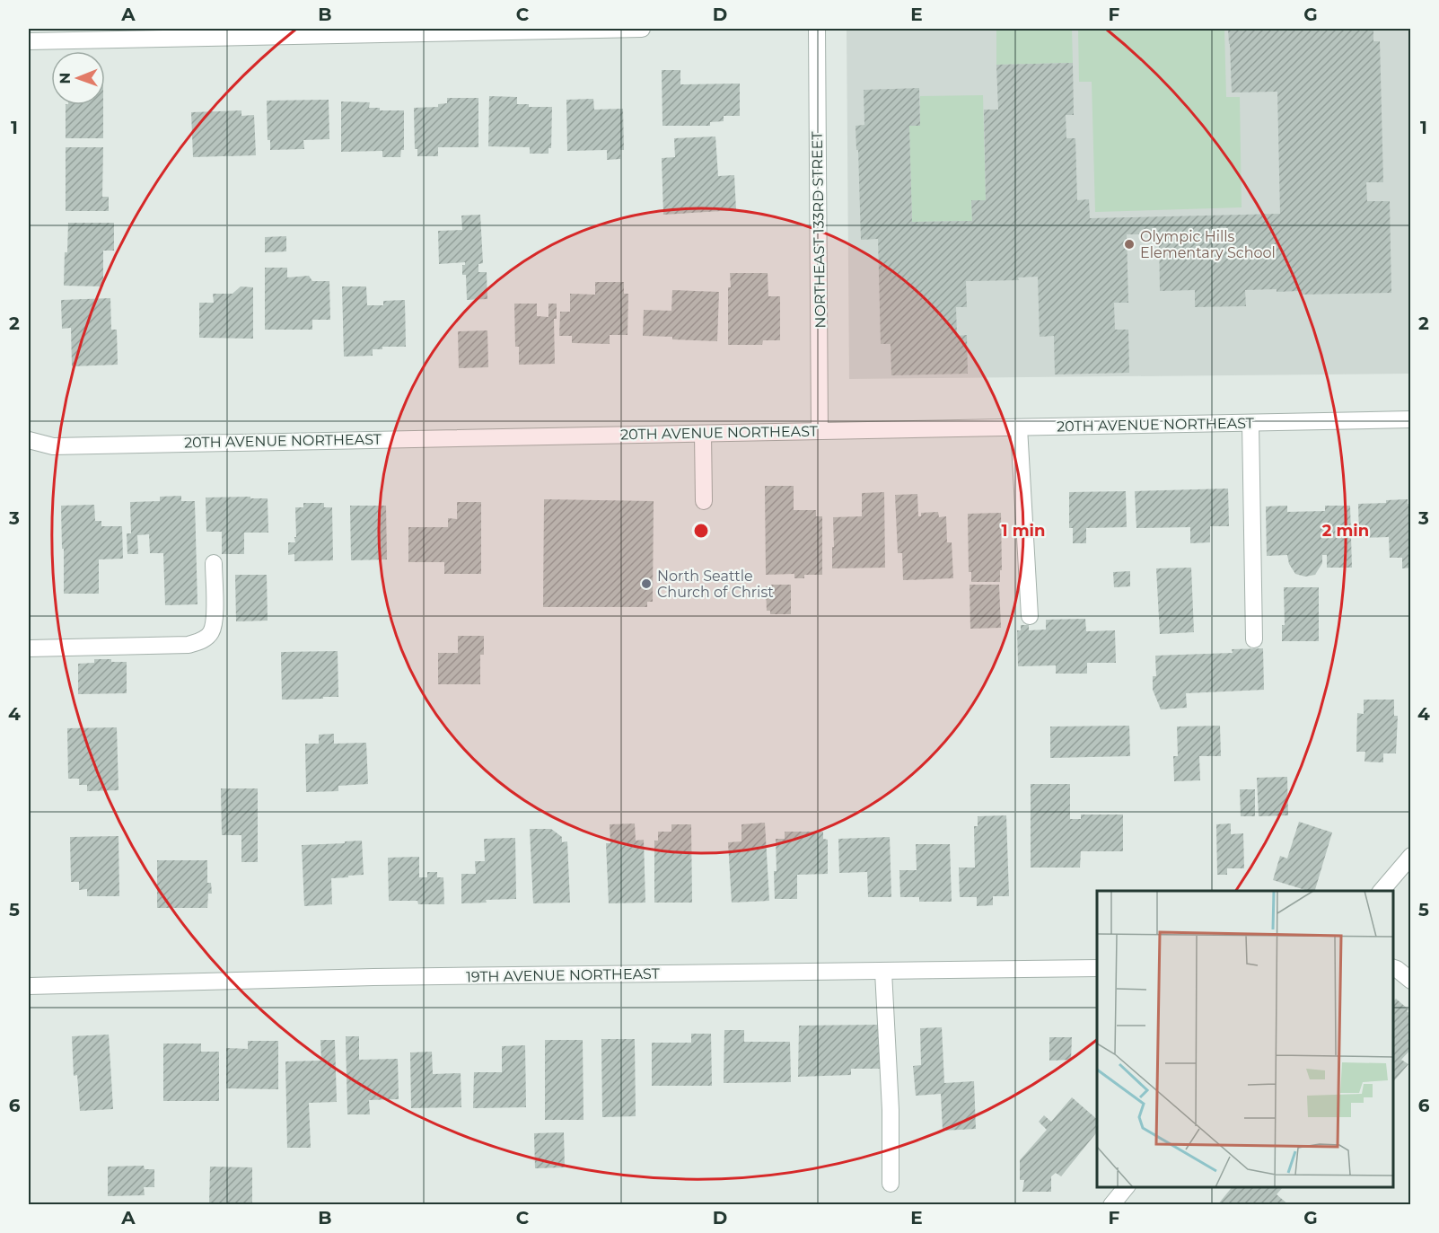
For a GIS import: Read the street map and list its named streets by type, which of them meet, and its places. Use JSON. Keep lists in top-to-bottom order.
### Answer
{
  "streets": {
    "street": ["NORTHEAST 133RD STREET", "20TH AVENUE NORTHEAST", "19TH AVENUE NORTHEAST"]
  },
  "crossings": [
    ["NORTHEAST 133RD STREET", "20TH AVENUE NORTHEAST"]
  ],
  "places": ["Olympic Hills Elementary School", "North Seattle Church of Christ"],
  "north": "left",
  "grid": {
    "columns": [
      "A",
      "B",
      "C",
      "D",
      "E",
      "F",
      "G"
    ],
    "rows": [
      "1",
      "2",
      "3",
      "4",
      "5",
      "6"
    ]
  },
  "rings": ["1 min", "2 min"]
}
